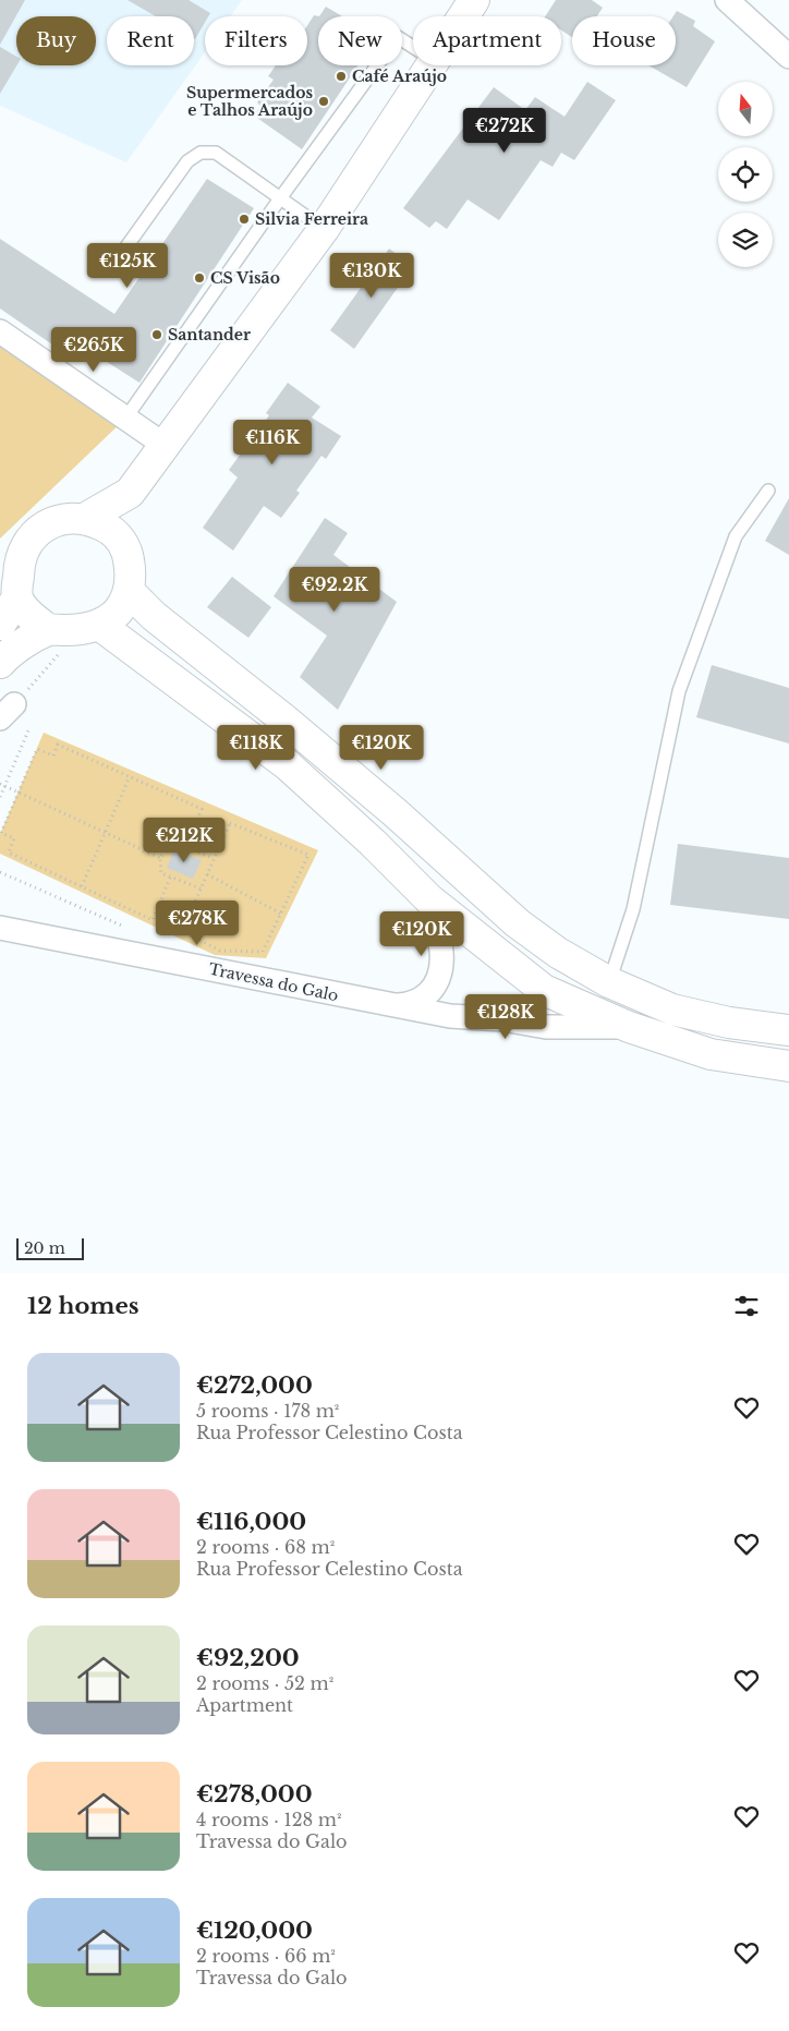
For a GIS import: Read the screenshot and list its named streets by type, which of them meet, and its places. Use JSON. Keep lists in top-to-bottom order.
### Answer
{
  "streets": {
    "street": ["Travessa do Galo"]
  },
  "places": [
    "Café Araújo",
    "Supermercados e Talhos Araújo",
    "Silvia Ferreira",
    "CS Visão",
    "Santander"
  ],
  "scale_bar": "20 m",
  "north": "top",
  "page": {
    "chip": [
      "Buy",
      "Rent",
      "Filters",
      "New",
      "Apartment",
      "House"
    ],
    "price": [
      "€272K",
      "€125K",
      "€130K",
      "€265K",
      "€116K",
      "€92.2K",
      "€118K",
      "€120K",
      "€212K",
      "€278K",
      "€120K",
      "€128K"
    ],
    "scale": "20 m",
    "heading": "12 homes",
    "list": [
      {
        "name": "€272,000",
        "note": "5 rooms · 178 m² · Rua Professor Celestino Costa"
      },
      {
        "name": "€116,000",
        "note": "2 rooms · 68 m² · Rua Professor Celestino Costa"
      },
      {
        "name": "€92,200",
        "note": "2 rooms · 52 m² · Apartment"
      },
      {
        "name": "€278,000",
        "note": "4 rooms · 128 m² · Travessa do Galo"
      },
      {
        "name": "€120,000",
        "note": "2 rooms · 66 m² · Travessa do Galo"
      }
    ]
  }
}
